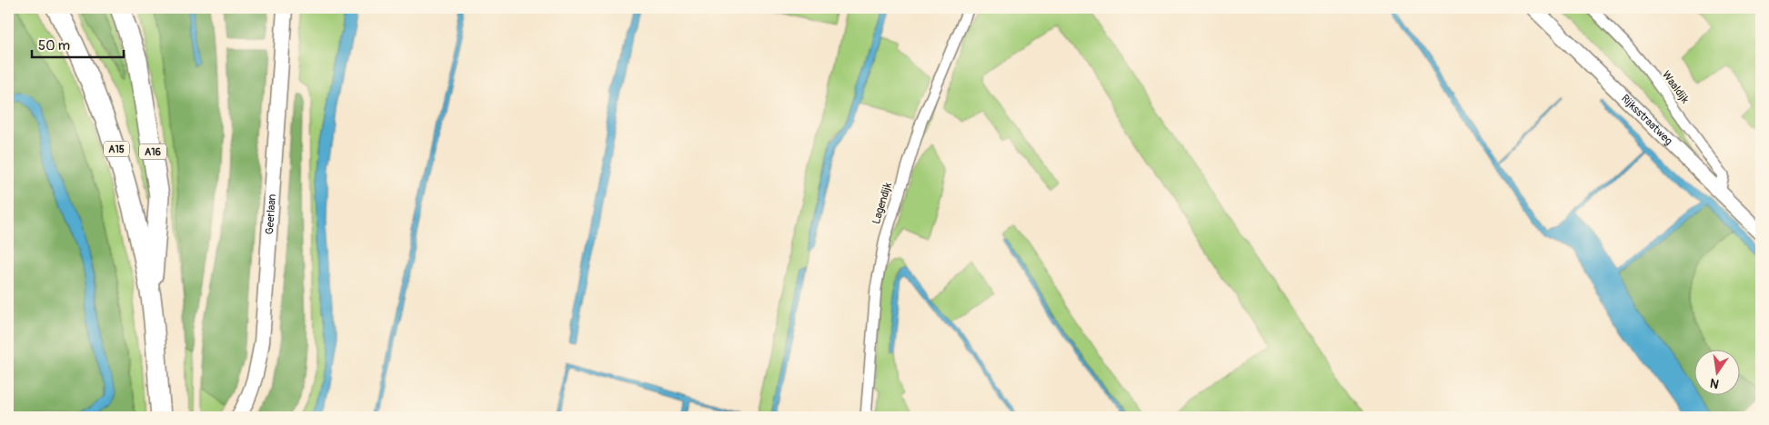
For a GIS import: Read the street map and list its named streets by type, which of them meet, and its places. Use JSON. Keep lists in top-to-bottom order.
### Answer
{
  "streets": {
    "highway": ["A15", "A16"],
    "street": [
      "Waaldijk",
      "Rijksstraatweg",
      "Lagendijk",
      "Geerlaan"
    ]
  },
  "crossings": [
    ["Waaldijk", "Rijksstraatweg"],
    ["A15", "A16"]
  ],
  "scale_bar": "50 m",
  "north": "bottom"
}
